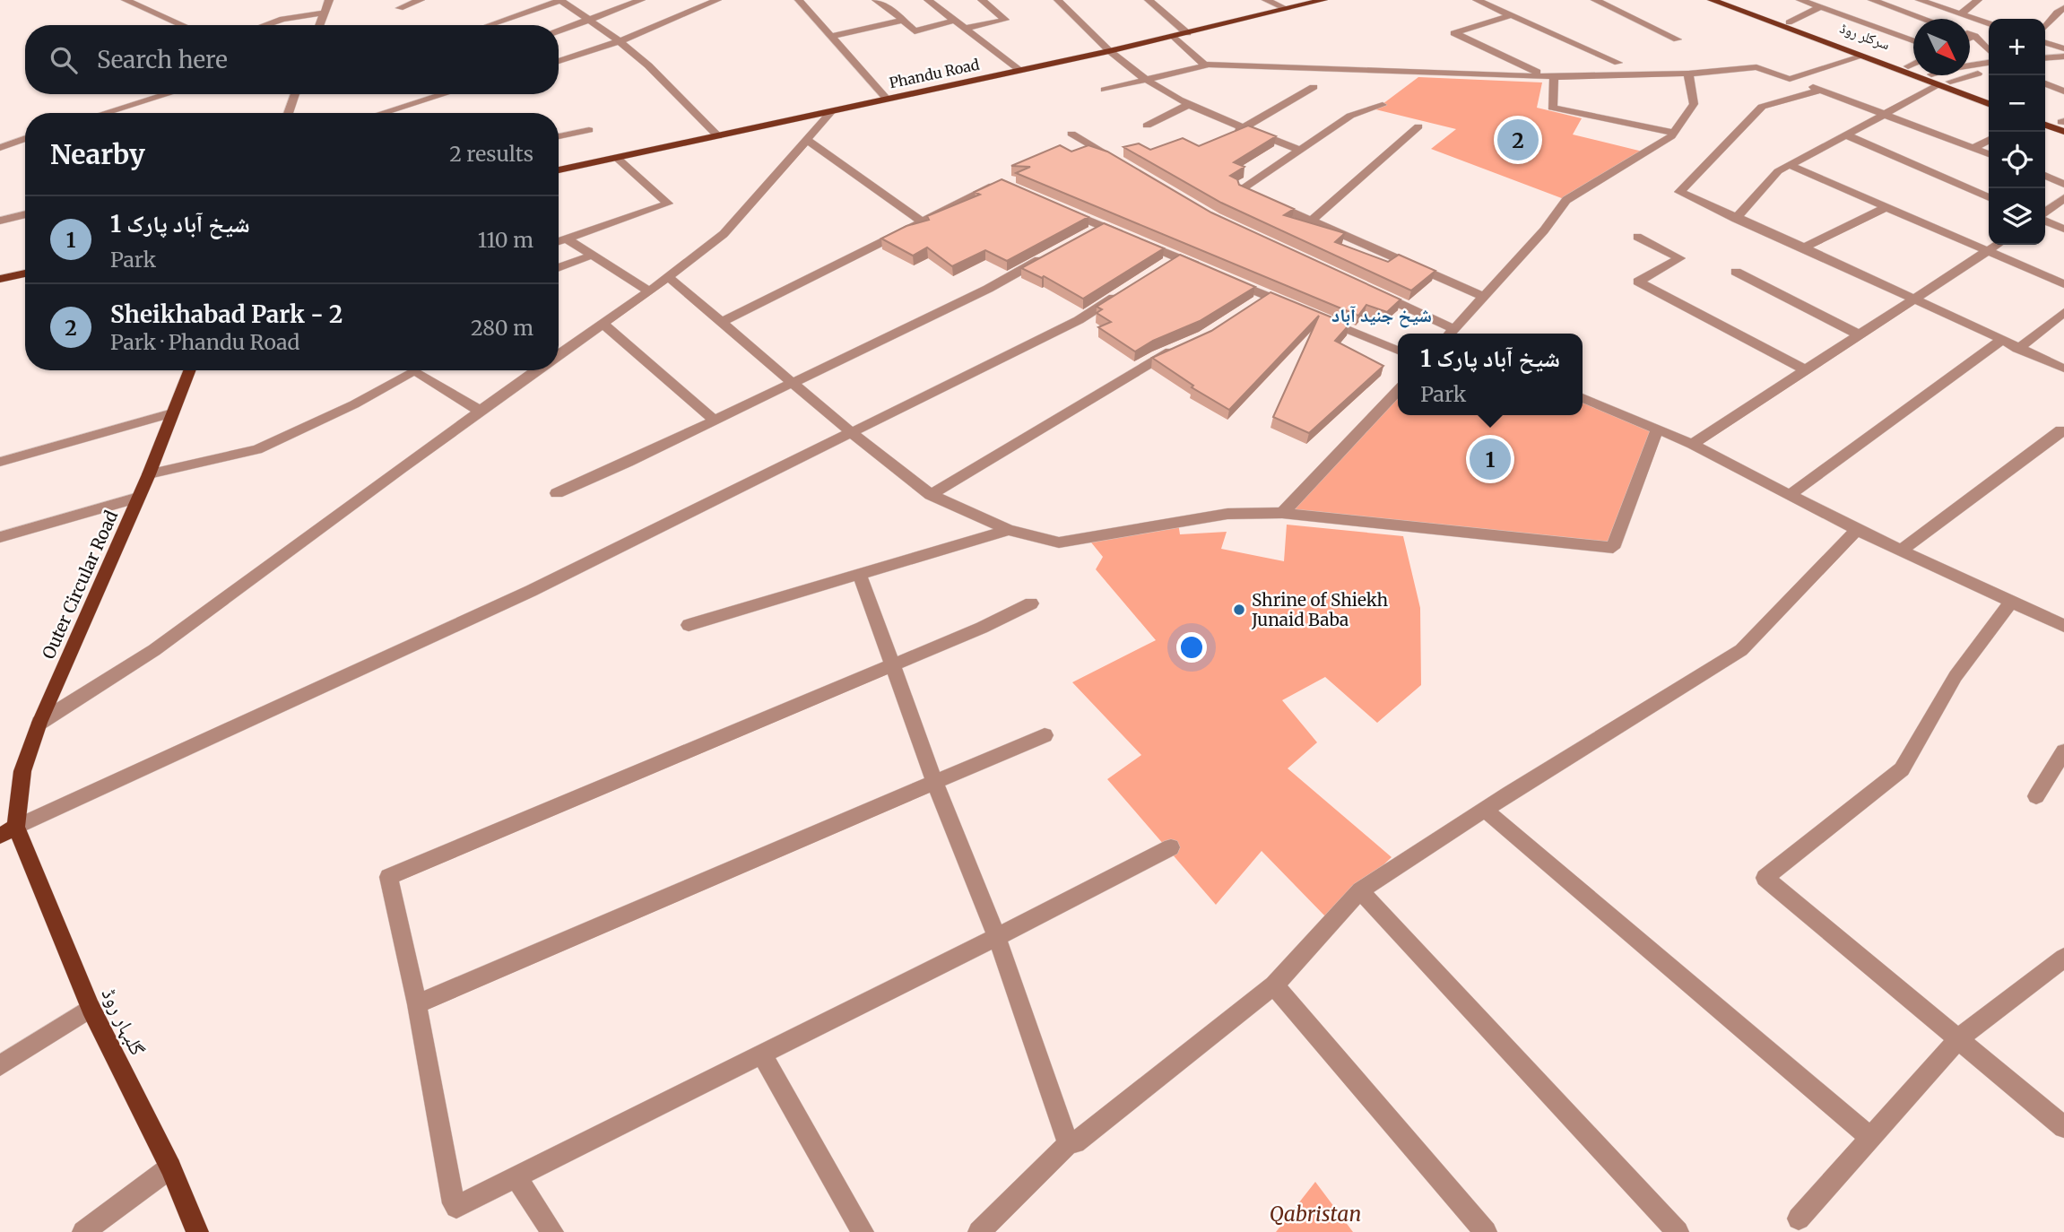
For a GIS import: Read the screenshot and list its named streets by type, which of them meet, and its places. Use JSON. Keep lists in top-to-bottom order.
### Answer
{
  "streets": {
    "main road": [
      "سرکلر روڈ",
      "Phandu Road",
      "Outer Circular Road",
      "گلبہار روڈ"
    ]
  },
  "crossings": [
    ["Outer Circular Road", "گلبہار روڈ"]
  ],
  "districts": ["شیخ جنید آباد"],
  "parks": ["Qabristan"],
  "places": ["Shrine of Shiekh Junaid Baba"],
  "north": "bottom right",
  "page": {
    "map_buttons": ["+", "−"],
    "search": "Search here",
    "heading": ["Nearby", "2 results"],
    "pins": ["2", "1"],
    "list": [
      {
        "mark": "1",
        "name": "شیخ آباد پارک 1",
        "note": "Park",
        "value": "110 m"
      },
      {
        "mark": "2",
        "name": "Sheikhabad Park - 2",
        "note": "Park · Phandu Road",
        "value": "280 m"
      }
    ],
    "popup": ["شیخ آباد پارک 1", "Park"]
  }
}
